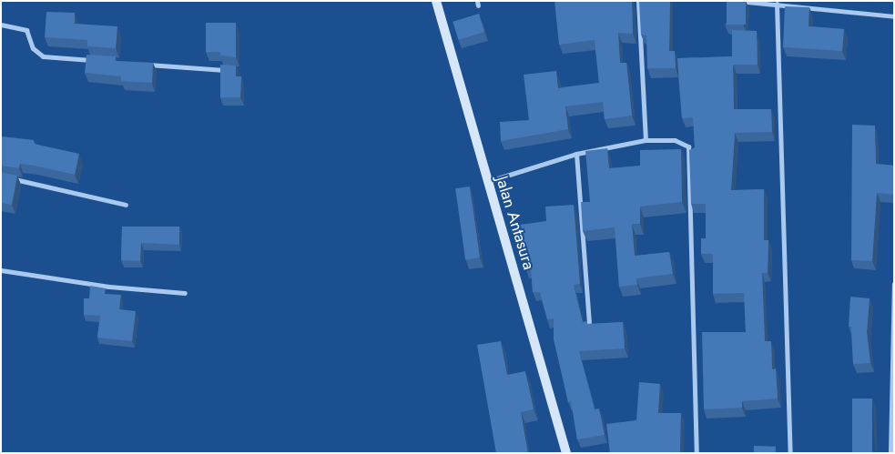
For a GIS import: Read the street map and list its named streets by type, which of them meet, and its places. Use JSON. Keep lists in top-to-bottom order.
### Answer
{
  "streets": {
    "main road": ["Jalan Antasura"]
  }
}
